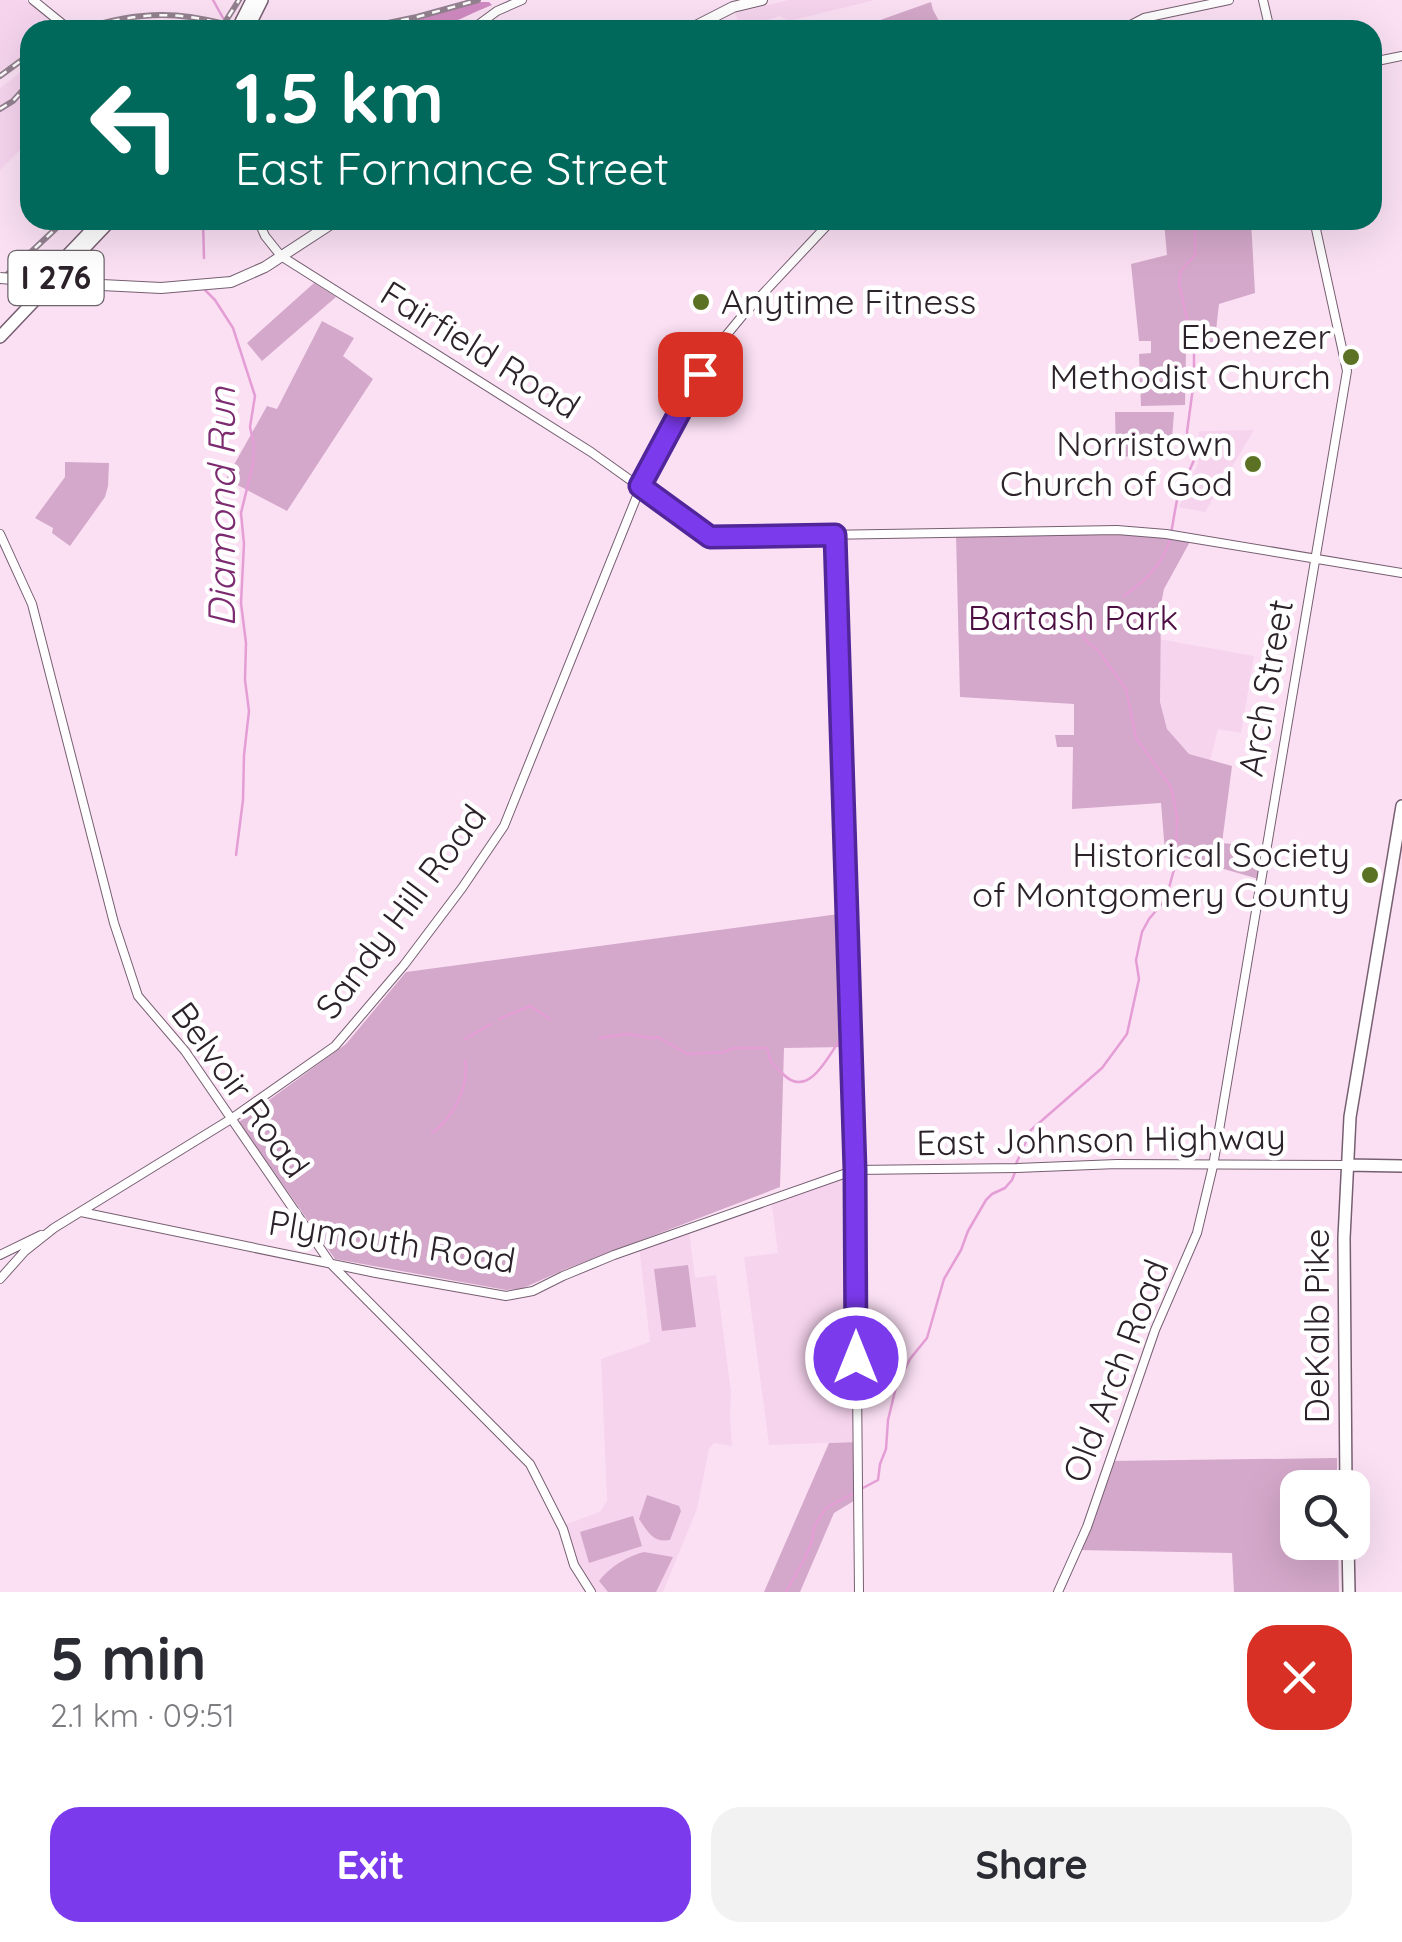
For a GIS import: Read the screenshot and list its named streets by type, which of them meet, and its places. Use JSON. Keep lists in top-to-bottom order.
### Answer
{
  "streets": {
    "highway": ["I 276", "DeKalb Pike"],
    "street": [
      "Fairfield Road",
      "Arch Street",
      "Sandy Hill Road",
      "Belvoir Road",
      "East Johnson Highway",
      "Plymouth Road",
      "Old Arch Road"
    ]
  },
  "crossings": [
    ["Fairfield Road", "Arch Street"],
    ["Fairfield Road", "Sandy Hill Road"],
    ["Arch Street", "East Johnson Highway"],
    ["Arch Street", "Old Arch Road"],
    ["Sandy Hill Road", "Belvoir Road"],
    ["Sandy Hill Road", "Plymouth Road"],
    ["Belvoir Road", "Plymouth Road"],
    ["East Johnson Highway", "Plymouth Road"],
    ["East Johnson Highway", "DeKalb Pike"],
    ["East Johnson Highway", "Old Arch Road"]
  ],
  "water": ["Diamond Run"],
  "parks": ["Bartash Park"],
  "places": [
    "Anytime Fitness",
    "Ebenezer Methodist Church",
    "Norristown Church of God",
    "Historical Society of Montgomery County"
  ],
  "page": {
    "turn": ["1.5 km", "East Fornance Street"],
    "heading": ["5 min", "2.1 km · 09:51"],
    "buttons": ["Exit", "Share"]
  }
}
